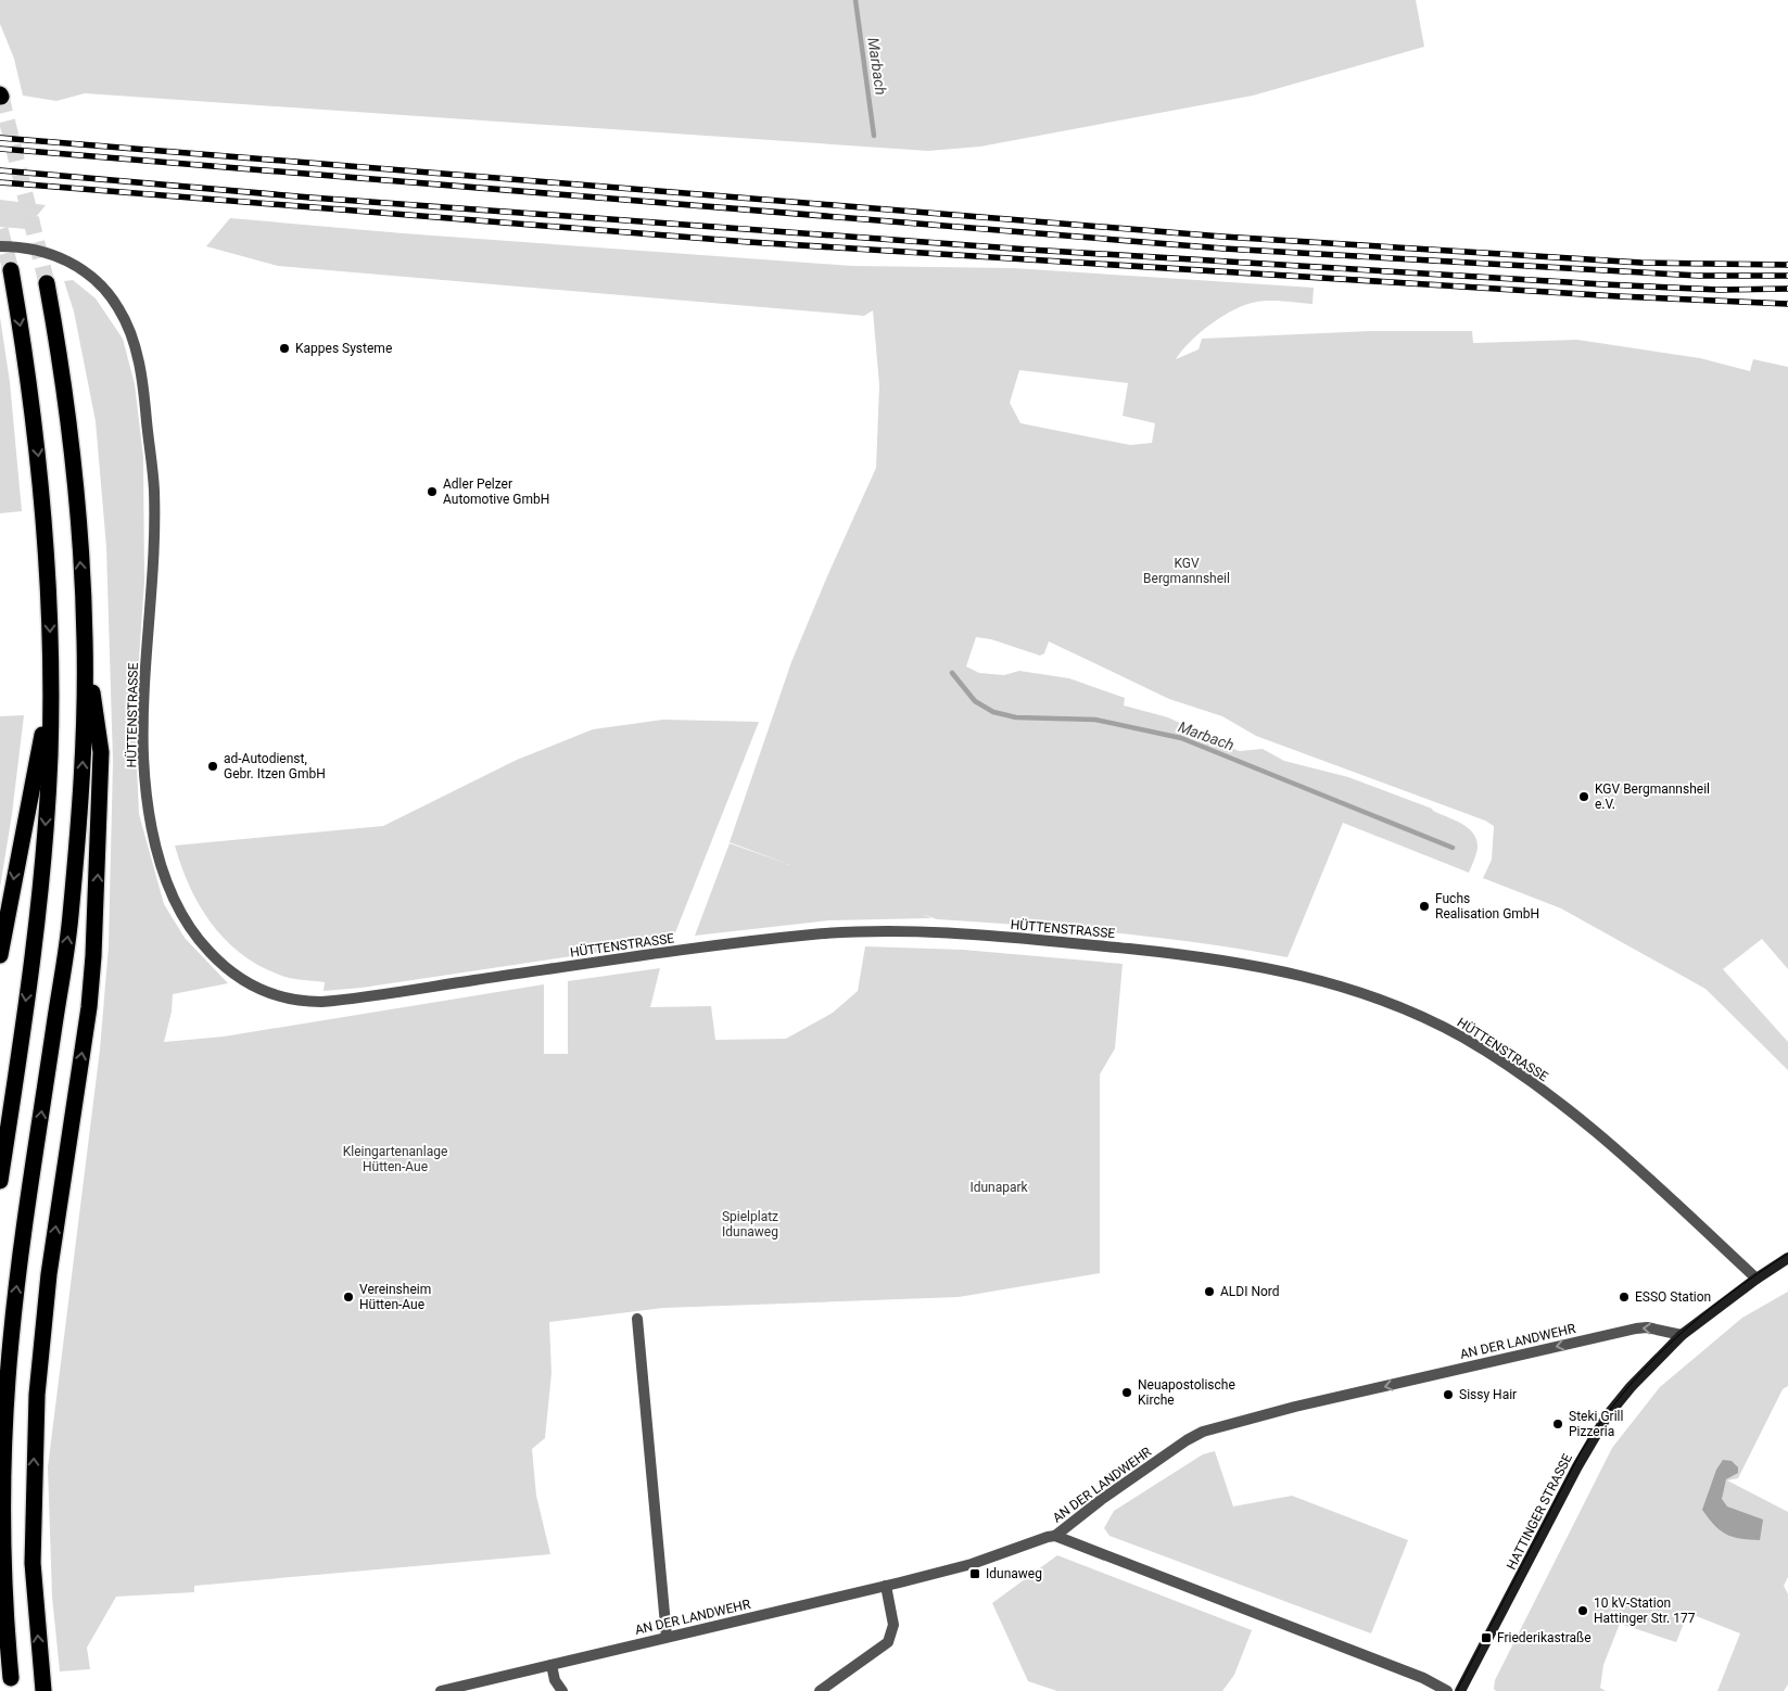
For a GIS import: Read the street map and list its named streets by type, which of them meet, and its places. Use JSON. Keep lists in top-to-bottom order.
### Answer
{
  "streets": {
    "main road": ["HATTINGER STRASSE"],
    "street": ["HÜTTENSTRASSE", "AN DER LANDWEHR"]
  },
  "crossings": [
    ["HÜTTENSTRASSE", "HATTINGER STRASSE"],
    ["AN DER LANDWEHR", "HATTINGER STRASSE"]
  ],
  "one_way": ["AN DER LANDWEHR"],
  "water": ["Marbach"],
  "parks": [
    "KGV Bergmannsheil",
    "Kleingartenanlage Hütten-Aue",
    "Idunapark",
    "Spielplatz Idunaweg"
  ],
  "places": {
    "other": [
      "Kappes Systeme",
      "Adler Pelzer Automotive GmbH",
      "ad-Autodienst, Gebr. Itzen GmbH",
      "KGV Bergmannsheil e.V.",
      "Fuchs Realisation GmbH",
      "ALDI Nord",
      "Vereinsheim Hütten-Aue",
      "ESSO Station",
      "Neuapostolische Kirche",
      "Sissy Hair",
      "Steki Grill Pizzeria",
      "10 kV-Station Hattinger Str. 177"
    ],
    "transit": ["Idunaweg", "Friederikastraße"]
  }
}
